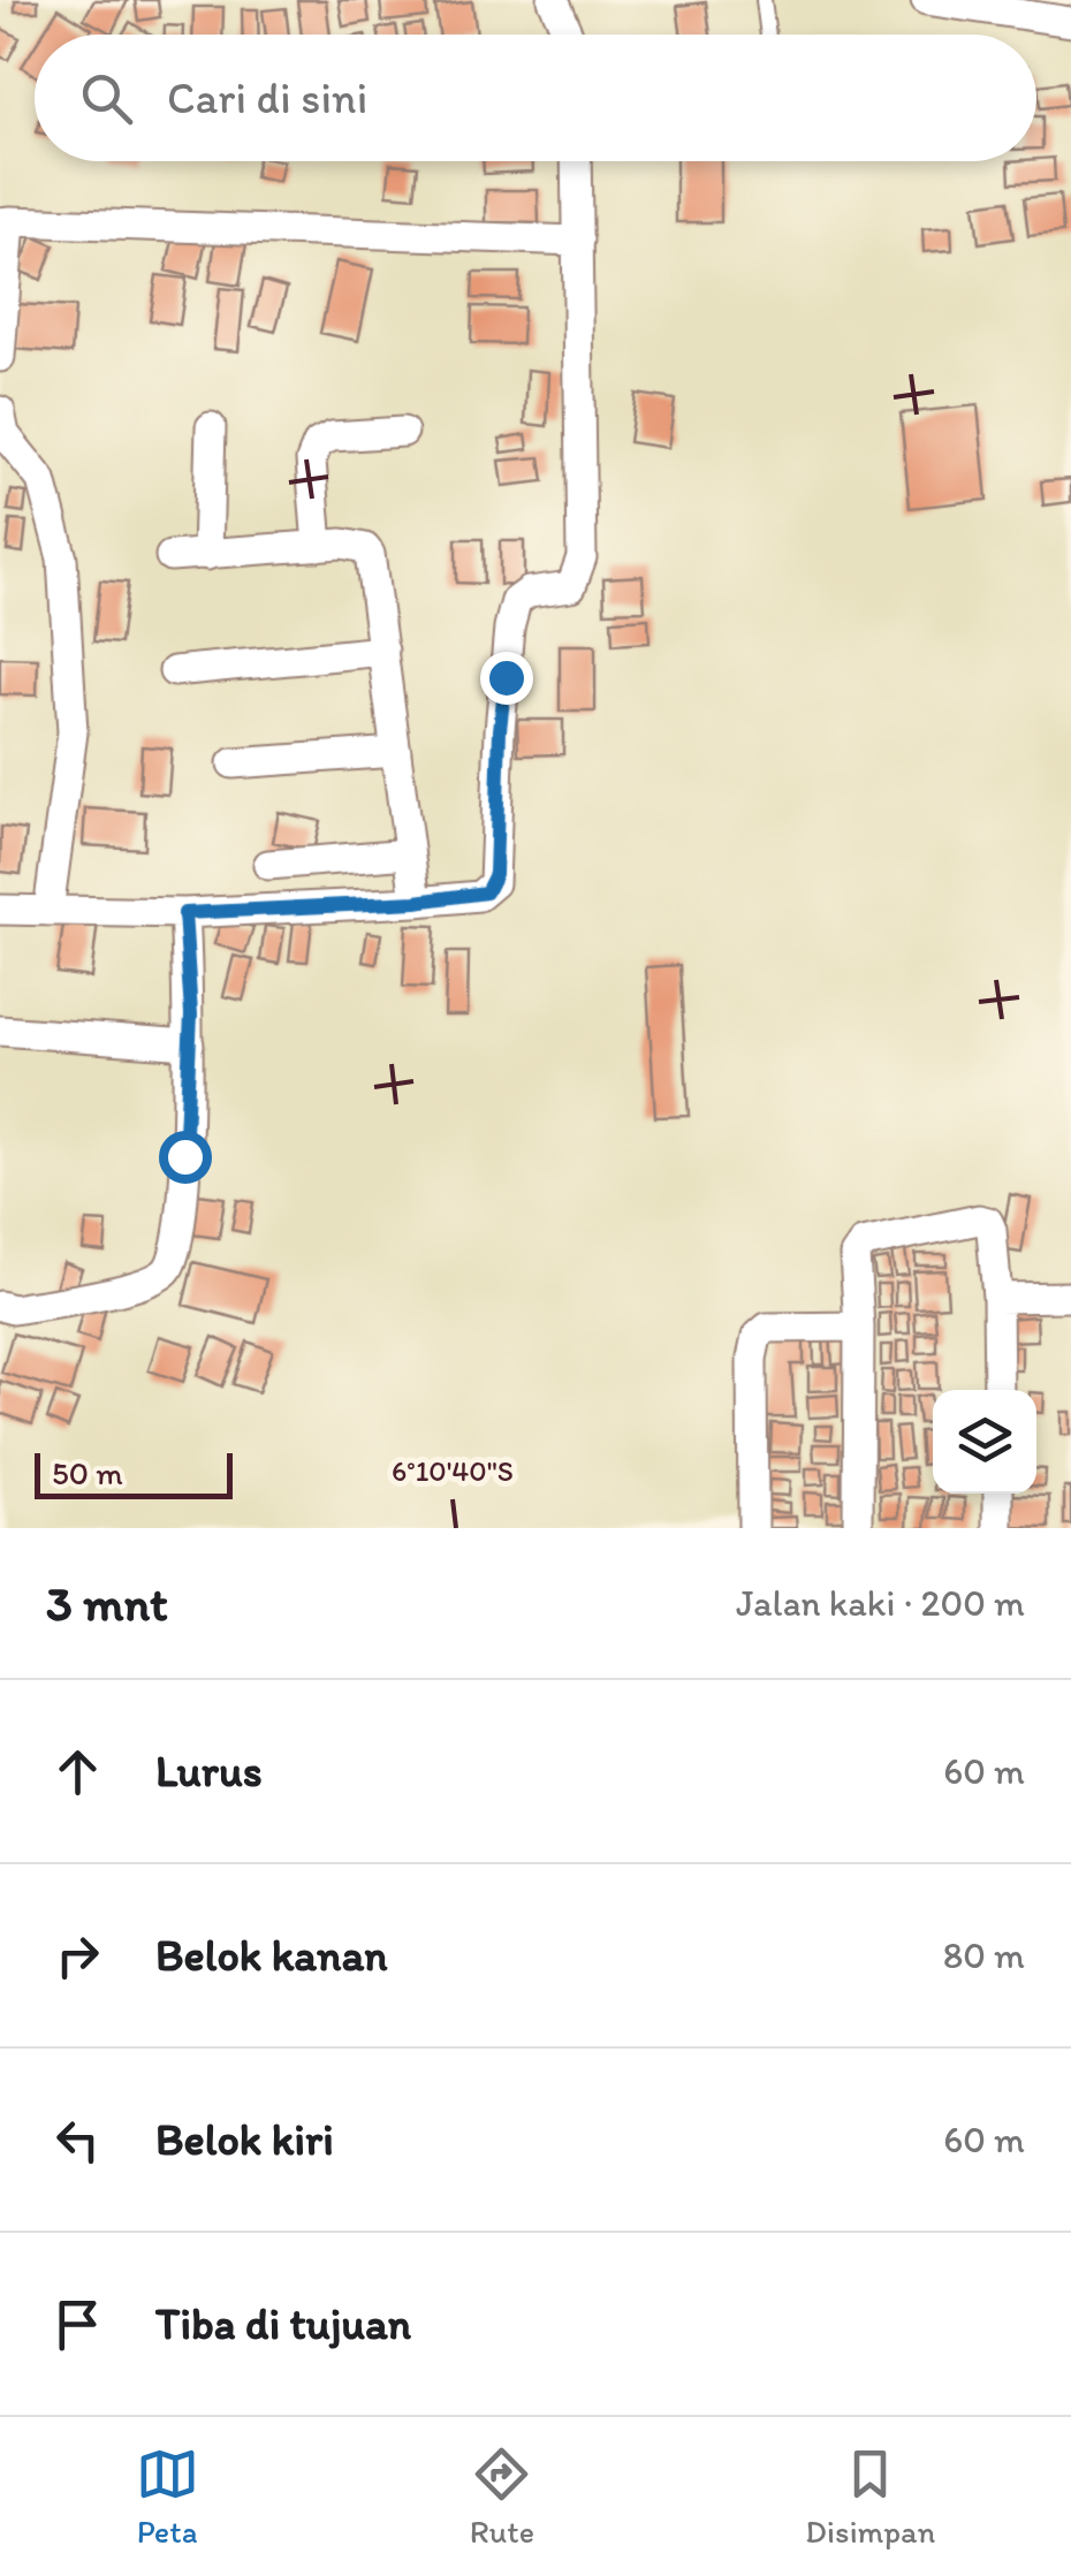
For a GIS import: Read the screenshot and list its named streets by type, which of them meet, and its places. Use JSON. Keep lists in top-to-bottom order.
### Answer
{
  "scale_bar": "50 m",
  "page": {
    "search": "Cari di sini",
    "scale": "50 m",
    "heading": ["3 mnt", "Jalan kaki · 200 m"],
    "list": [
      ["Lurus", "60 m"],
      ["Belok kanan", "80 m"],
      ["Belok kiri", "60 m"],
      "Tiba di tujuan"
    ],
    "nav": ["Peta", "Rute", "Disimpan"]
  },
  "coordinates": ["6°10'40\"S"]
}
